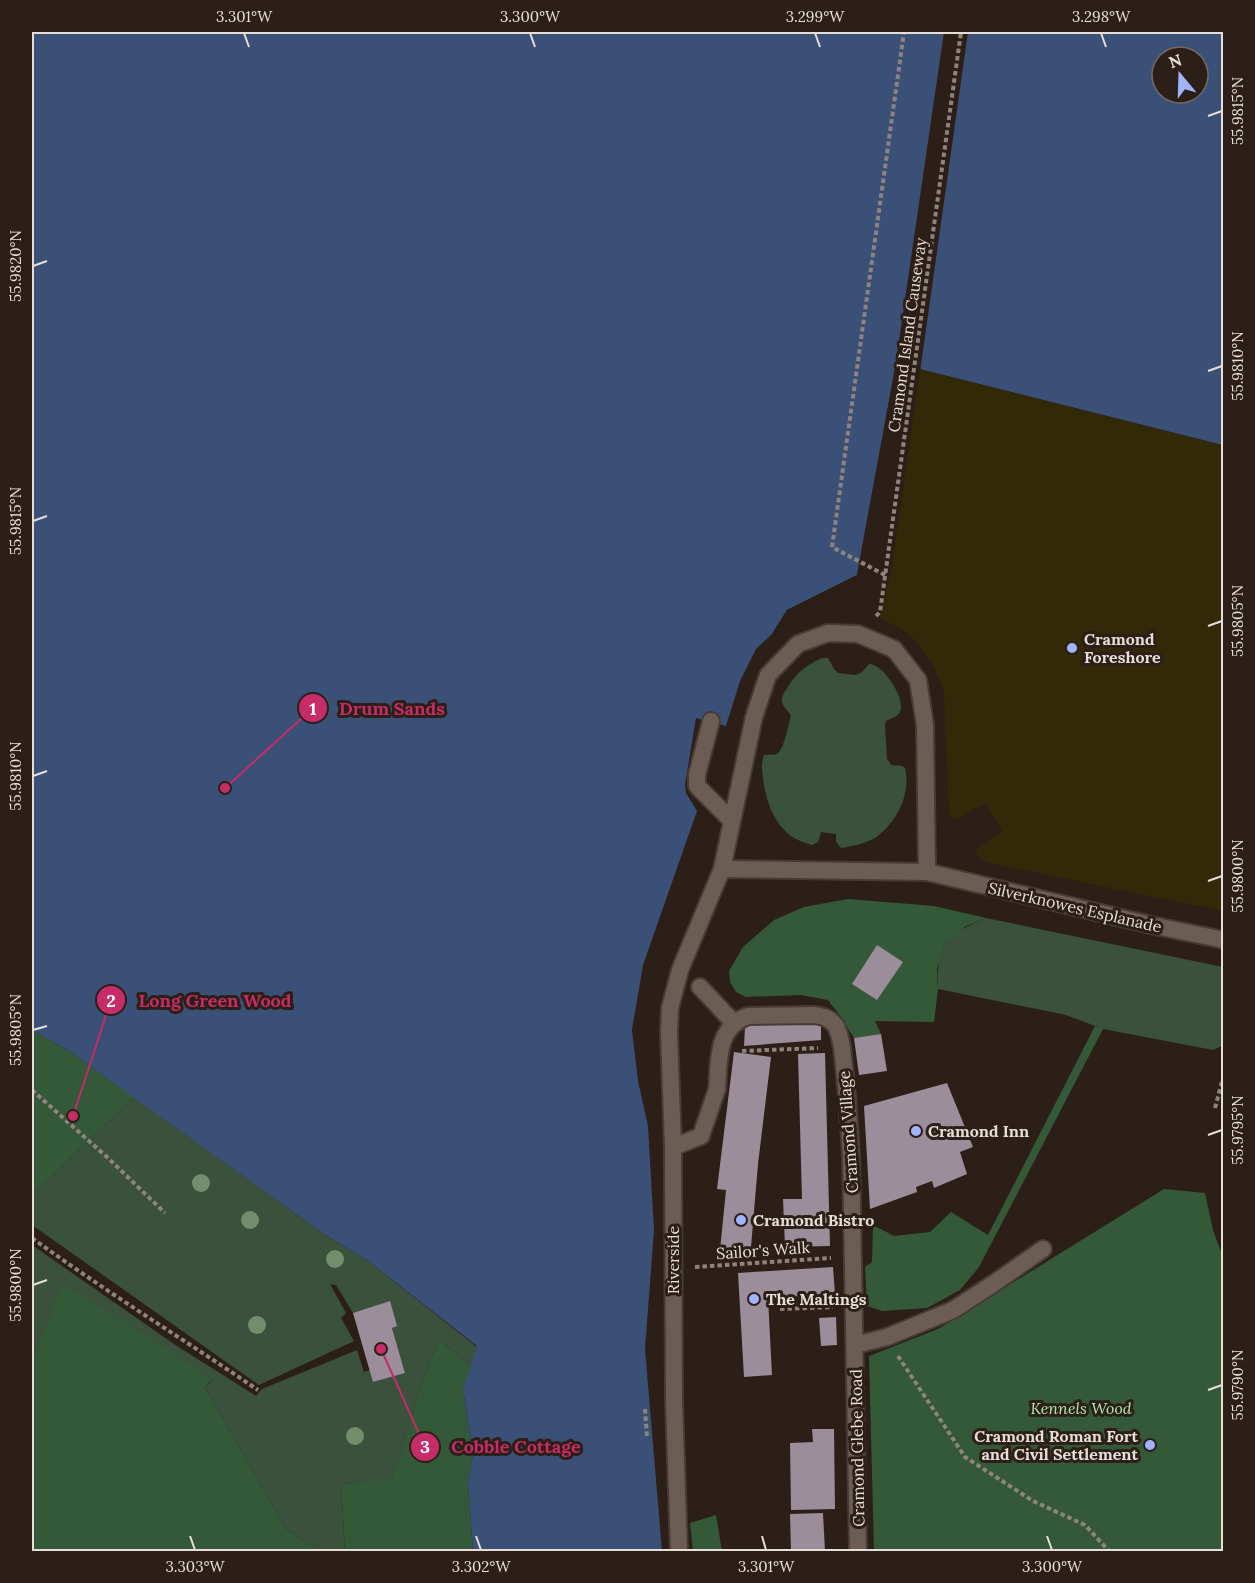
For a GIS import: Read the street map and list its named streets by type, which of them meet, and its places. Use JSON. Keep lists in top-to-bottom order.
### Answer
{
  "streets": {
    "street": [
      "Silverknowes Esplanade",
      "Cramond Village",
      "Riverside",
      "Cramond Glebe Road"
    ],
    "path": ["Cramond Island Causeway", "Sailor's Walk"]
  },
  "crossings": [
    ["Silverknowes Esplanade", "Riverside"],
    ["Cramond Village", "Sailor's Walk"],
    ["Cramond Village", "Cramond Glebe Road"],
    ["Sailor's Walk", "Riverside"]
  ],
  "parks": ["Kennels Wood"],
  "places": [
    "Cramond Foreshore",
    "Drum Sands",
    "Long Green Wood",
    "Cramond Inn",
    "Cramond Bistro",
    "The Maltings",
    "Cobble Cottage",
    "Cramond Roman Fort and Civil Settlement"
  ],
  "north": "top",
  "coordinates": [
    "3.301°W",
    "3.300°W",
    "3.299°W",
    "3.298°W",
    "55.9815°N",
    "55.9820°N",
    "55.9810°N",
    "55.9805°N",
    "55.9800°N",
    "55.9795°N",
    "55.9790°N",
    "3.303°W",
    "3.302°W"
  ]
}
